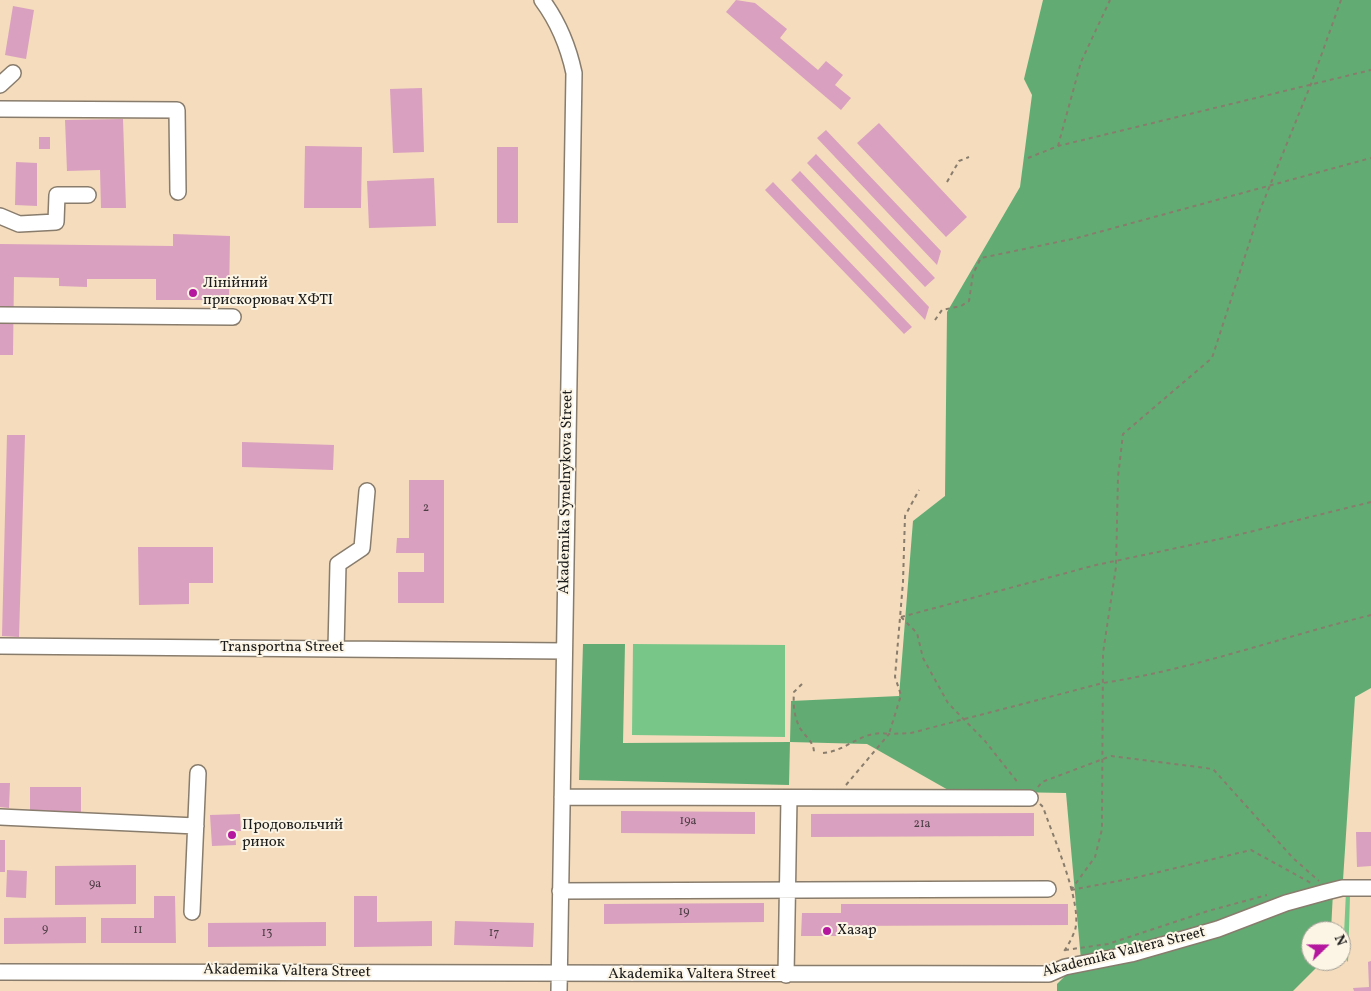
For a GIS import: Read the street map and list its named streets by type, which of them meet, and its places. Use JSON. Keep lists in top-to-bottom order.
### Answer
{
  "streets": {
    "street": ["Akademika Synelnykova Street", "Transportna Street", "Akademika Valtera Street"]
  },
  "crossings": [
    ["Akademika Synelnykova Street", "Transportna Street"],
    ["Akademika Synelnykova Street", "Akademika Valtera Street"]
  ],
  "places": ["Лінійний прискорювач ХФТІ", "Продовольчий ринок", "Хазар"],
  "house_numbers": [
    "2",
    "19а",
    "21а",
    "9а",
    "19",
    "9",
    "11",
    "13",
    "17"
  ],
  "north": "right"
}
